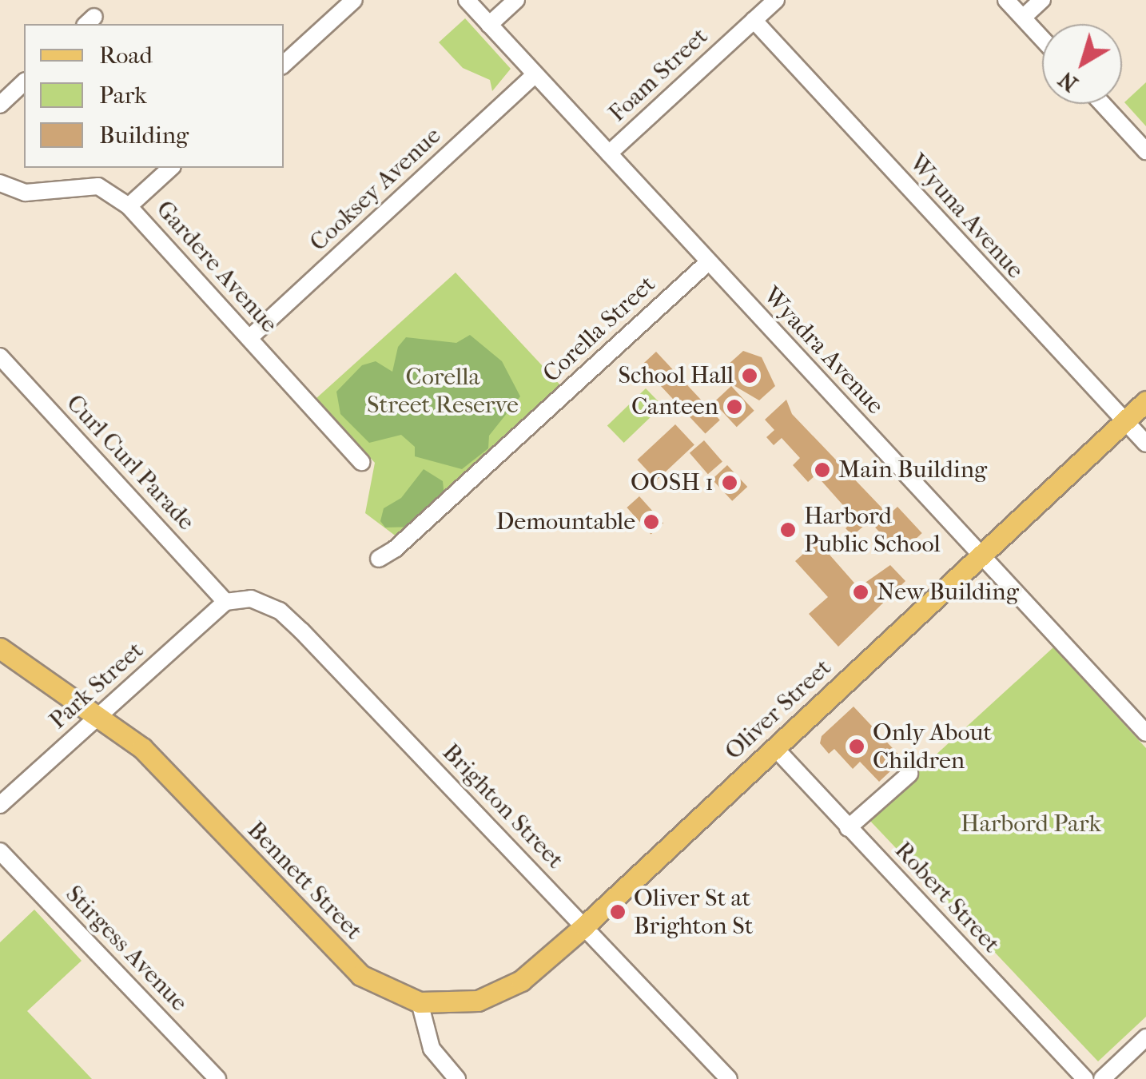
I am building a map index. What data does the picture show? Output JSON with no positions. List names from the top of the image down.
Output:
{
  "streets": {
    "main road": ["Oliver Street", "Bennett Street"],
    "street": [
      "Foam Street",
      "Cooksey Avenue",
      "Wyuna Avenue",
      "Gardere Avenue",
      "Corella Street",
      "Wyadra Avenue",
      "Curl Curl Parade",
      "Park Street",
      "Brighton Street",
      "Robert Street",
      "Stirgess Avenue"
    ]
  },
  "crossings": [
    ["Foam Street", "Wyuna Avenue"],
    ["Foam Street", "Wyadra Avenue"],
    ["Cooksey Avenue", "Gardere Avenue"],
    ["Cooksey Avenue", "Wyadra Avenue"],
    ["Wyuna Avenue", "Oliver Street"],
    ["Corella Street", "Wyadra Avenue"],
    ["Wyadra Avenue", "Oliver Street"],
    ["Curl Curl Parade", "Park Street"],
    ["Curl Curl Parade", "Brighton Street"],
    ["Park Street", "Brighton Street"],
    ["Park Street", "Bennett Street"],
    ["Oliver Street", "Brighton Street"],
    ["Oliver Street", "Bennett Street"],
    ["Oliver Street", "Robert Street"]
  ],
  "parks": ["Corella Street Reserve", "Harbord Park"],
  "places": [
    "School Hall",
    "Canteen",
    "Main Building",
    "OOSH 1",
    "Demountable",
    "Harbord Public School",
    "New Building",
    "Only About Children",
    "Oliver St at Brighton St"
  ],
  "legend": ["Road", "Park", "Building"],
  "north": "bottom left"
}
